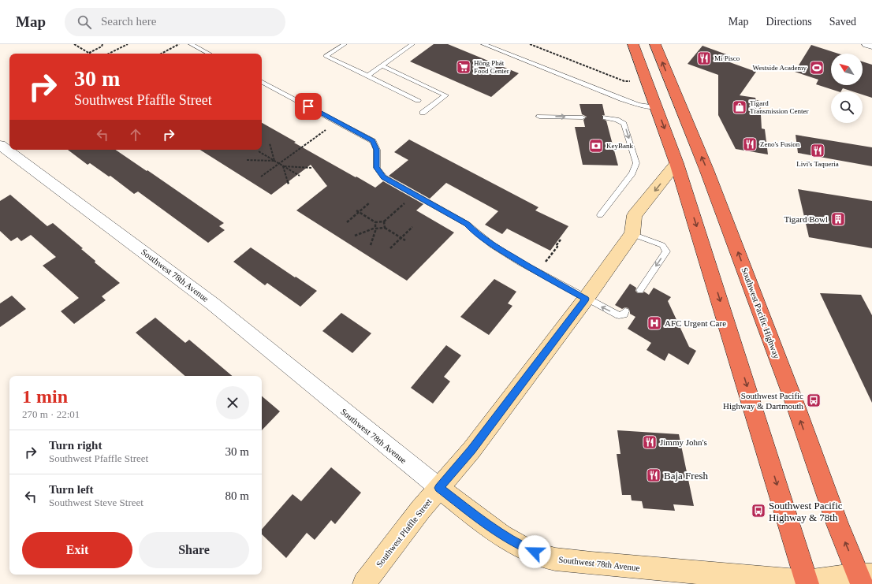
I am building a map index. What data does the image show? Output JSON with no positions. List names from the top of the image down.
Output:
{
  "streets": {
    "highway": ["Southwest Pacific Highway"],
    "street": ["Southwest 78th Avenue", "Southwest Pfaffle Street"]
  },
  "crossings": [
    ["Southwest 78th Avenue", "Southwest Pacific Highway"],
    ["Southwest 78th Avenue", "Southwest Pfaffle Street"]
  ],
  "places": {
    "restaurant": [
      "Mi Pisco",
      "Zeno's Fusion",
      "Livi's Taqueria",
      "Jimmy John's",
      "Baja Fresh"
    ],
    "supermarket": ["Hồng Phát Food Center"],
    "sports": ["Westside Academy"],
    "shop": ["Tigard Transmission Center"],
    "bank": ["KeyBank"],
    "building": ["Tigard Bowl"],
    "hospital": ["AFC Urgent Care"],
    "bus stop": ["Southwest Pacific Highway & Dartmouth", "Southwest Pacific Highway & 78th"]
  },
  "north": "top left",
  "page": {
    "header": "Map",
    "search": "Search here",
    "nav": ["Map", "Directions", "Saved"],
    "turn": ["30 m", "Southwest Pfaffle Street"],
    "heading": ["1 min", "270 m · 22:01"],
    "list": [
      {
        "name": "Turn right",
        "note": "Southwest Pfaffle Street",
        "value": "30 m"
      },
      {
        "name": "Turn left",
        "note": "Southwest Steve Street",
        "value": "80 m"
      }
    ],
    "buttons": ["Exit", "Share"]
  }
}
